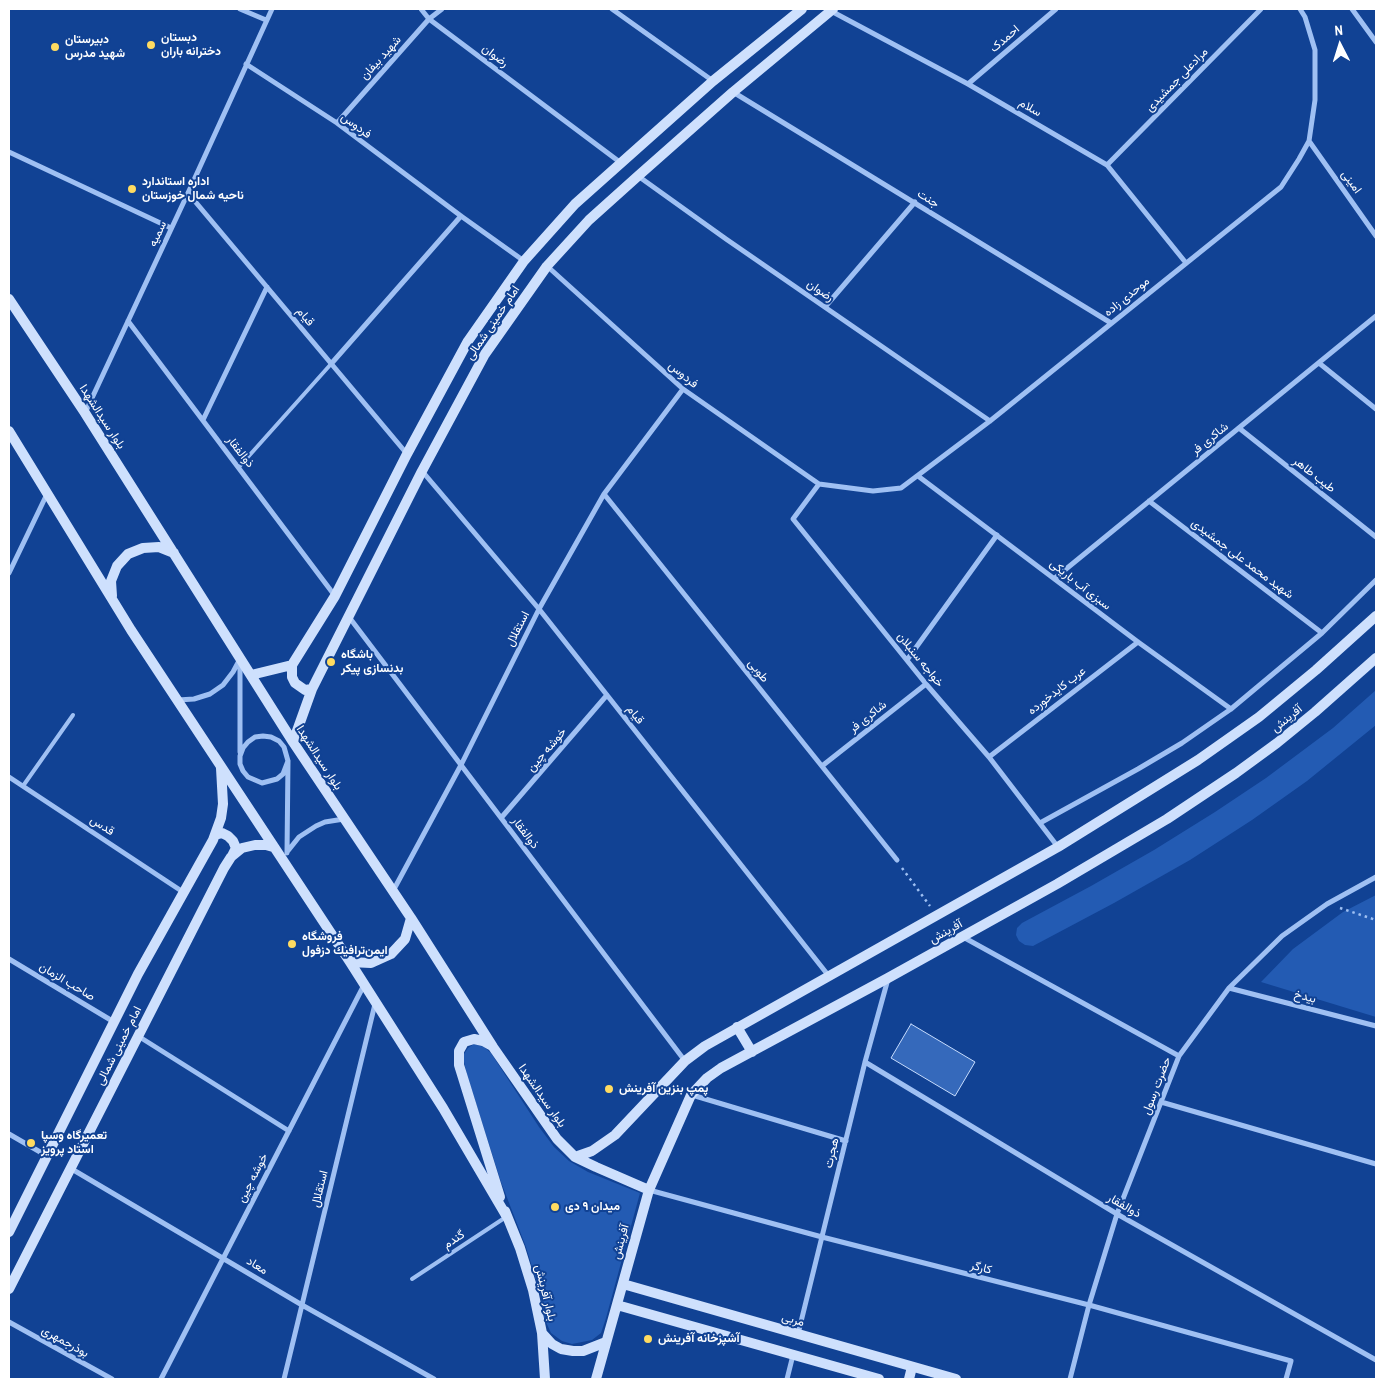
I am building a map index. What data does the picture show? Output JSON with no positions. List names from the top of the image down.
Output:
{
  "streets": {
    "main road": [
      "امام خمینی شمالی",
      "بلوار سیدالشهدا",
      "آفرینش",
      "بلوار آفرینش",
      "مربی"
    ],
    "street": [
      "احمدک",
      "رضوان",
      "شهید بیفان",
      "مرادعلی جمشیدی",
      "سلام",
      "فردوس",
      "امینی",
      "جنت",
      "سمیه",
      "موحدی زاده",
      "قیام",
      "شاکری فر",
      "ذوالفقار",
      "طیب طاهر",
      "شهید محمد علی جمشیدی",
      "سبزی آب باریکی",
      "استقلال",
      "خواجه سنبلان",
      "طوبی",
      "عرب کایدخورده",
      "خوشه چین",
      "قدس",
      "صاحب الزمان",
      "بیدخ",
      "حضرت رسول",
      "هجرت",
      "معاد",
      "کارگر",
      "بوذرجمهری"
    ],
    "lane": ["گندم"]
  },
  "crossings": [
    ["احمدک", "سلام"],
    ["رضوان", "شهید بیفان"],
    ["رضوان", "موحدی زاده"],
    ["رضوان", "امام خمینی شمالی"],
    ["شهید بیفان", "فردوس"],
    ["مرادعلی جمشیدی", "سلام"],
    ["سلام", "موحدی زاده"],
    ["سلام", "امام خمینی شمالی"],
    ["فردوس", "سمیه"],
    ["فردوس", "موحدی زاده"],
    ["فردوس", "امام خمینی شمالی"],
    ["فردوس", "استقلال"],
    ["فردوس", "خواجه سنبلان"],
    ["امینی", "موحدی زاده"],
    ["جنت", "موحدی زاده"],
    ["جنت", "امام خمینی شمالی"],
    ["سمیه", "قیام"],
    ["سمیه", "بلوار سیدالشهدا"],
    ["سمیه", "ذوالفقار"],
    ["موحدی زاده", "سبزی آب باریکی"],
    ["موحدی زاده", "خواجه سنبلان"],
    ["قیام", "امام خمینی شمالی"],
    ["قیام", "استقلال"],
    ["قیام", "آفرینش"],
    ["قیام", "خوشه چین"],
    ["امام خمینی شمالی", "بلوار سیدالشهدا"],
    ["امام خمینی شمالی", "ذوالفقار"],
    ["امام خمینی شمالی", "قدس"],
    ["امام خمینی شمالی", "صاحب الزمان"],
    ["امام خمینی شمالی", "معاد"],
    ["بلوار سیدالشهدا", "استقلال"],
    ["بلوار سیدالشهدا", "آفرینش"],
    ["بلوار سیدالشهدا", "کارگر"],
    ["شاکری فر", "طیب طاهر"],
    ["شاکری فر", "شهید محمد علی جمشیدی"],
    ["شاکری فر", "سبزی آب باریکی"],
    ["شاکری فر", "خواجه سنبلان"],
    ["شاکری فر", "طوبی"],
    ["ذوالفقار", "استقلال"],
    ["ذوالفقار", "آفرینش"],
    ["ذوالفقار", "خوشه چین"],
    ["ذوالفقار", "حضرت رسول"],
    ["ذوالفقار", "هجرت"],
    ["سبزی آب باریکی", "عرب کایدخورده"],
    ["استقلال", "طوبی"],
    ["استقلال", "معاد"],
    ["خواجه سنبلان", "عرب کایدخورده"],
    ["خواجه سنبلان", "آفرینش"],
    ["آفرینش", "هجرت"],
    ["آفرینش", "کارگر"],
    ["آفرینش", "مربی"],
    ["خوشه چین", "معاد"],
    ["بیدخ", "حضرت رسول"],
    ["حضرت رسول", "کارگر"],
    ["هجرت", "کارگر"],
    ["هجرت", "مربی"],
    ["گندم", "بلوار آفرینش"]
  ],
  "places": [
    "دبستان دخترانه باران",
    "دبیرستان شهید مدرس",
    "اداره استاندارد ناحیه شمال خوزستان",
    "باشگاه بدنسازی پیکر",
    "فروشگاه ايمن‌ترافيك دزفول",
    "پمپ بنزین آفرینش",
    "تعمیرگاه وسپا استاد پرویز",
    "میدان ۹ دی",
    "آشپزخانه آفرینش"
  ],
  "north": "top"
}
